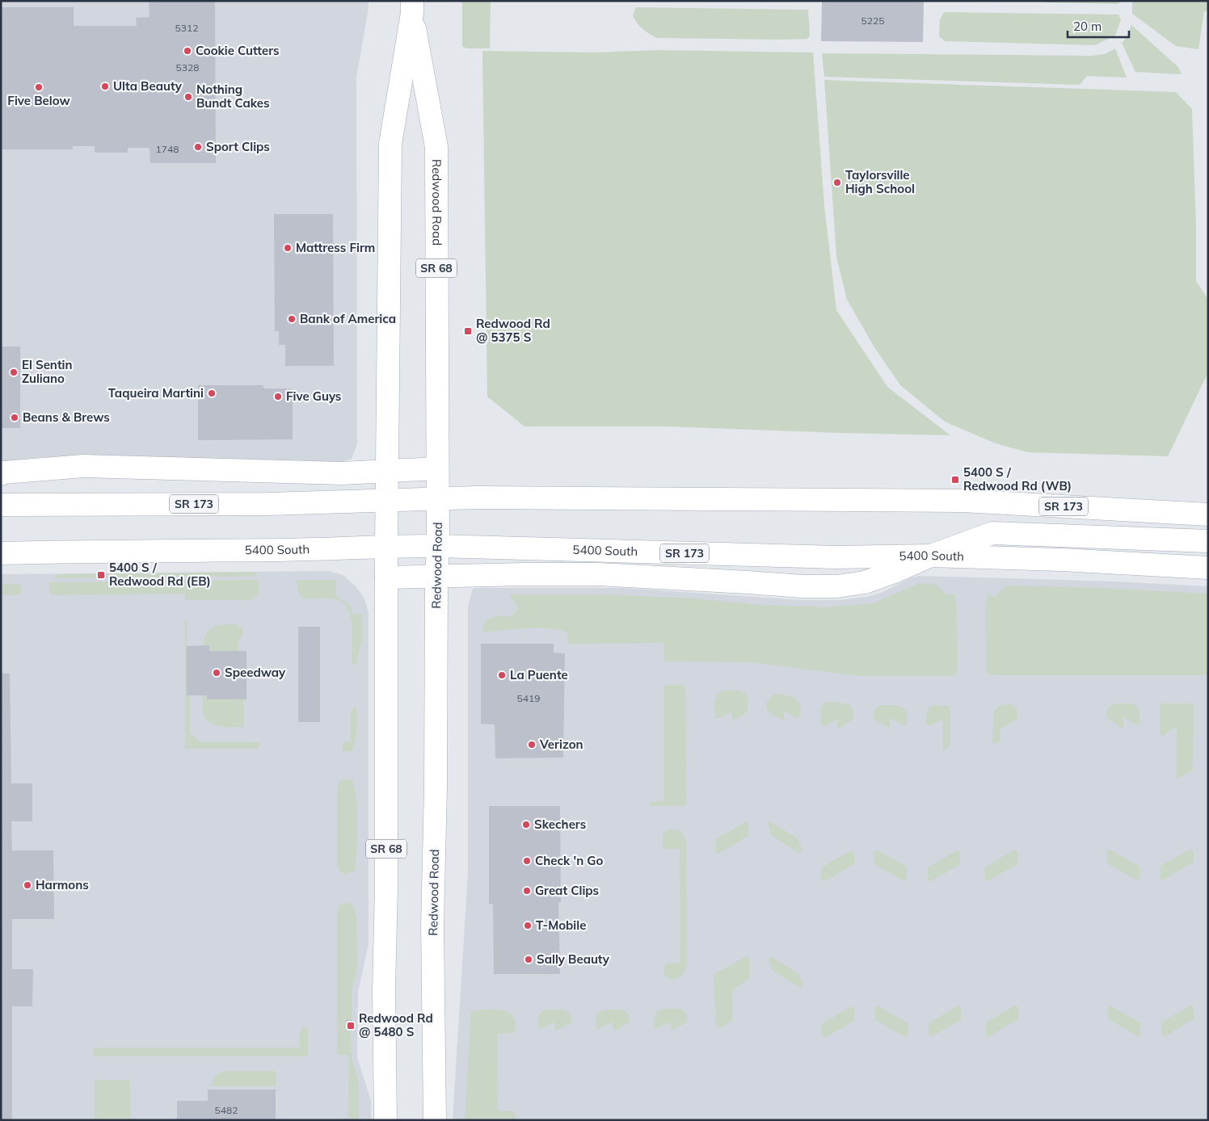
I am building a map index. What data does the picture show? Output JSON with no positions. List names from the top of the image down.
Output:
{
  "streets": {
    "main road": [
      "Redwood Road",
      "SR 68",
      "SR 173",
      "5400 South"
    ]
  },
  "crossings": [
    ["Redwood Road", "SR 173"],
    ["Redwood Road", "5400 South"]
  ],
  "places": {
    "other": [
      "Cookie Cutters",
      "Ulta Beauty",
      "Five Below",
      "Nothing Bundt Cakes",
      "Sport Clips",
      "Taylorsville High School",
      "Mattress Firm",
      "Bank of America",
      "El Sentin Zuliano",
      "Taqueira Martini",
      "Five Guys",
      "Beans & Brews",
      "Speedway",
      "La Puente",
      "Verizon",
      "Skechers",
      "Check 'n Go",
      "Harmons",
      "Great Clips",
      "T-Mobile",
      "Sally Beauty"
    ],
    "transit": [
      "Redwood Rd @ 5375 S",
      "5400 S / Redwood Rd (WB)",
      "5400 S / Redwood Rd (EB)",
      "Redwood Rd @ 5480 S"
    ]
  },
  "house_numbers": [
    "5225",
    "5312",
    "5328",
    "1748",
    "5419",
    "5482"
  ],
  "scale_bar": "20 m"
}
